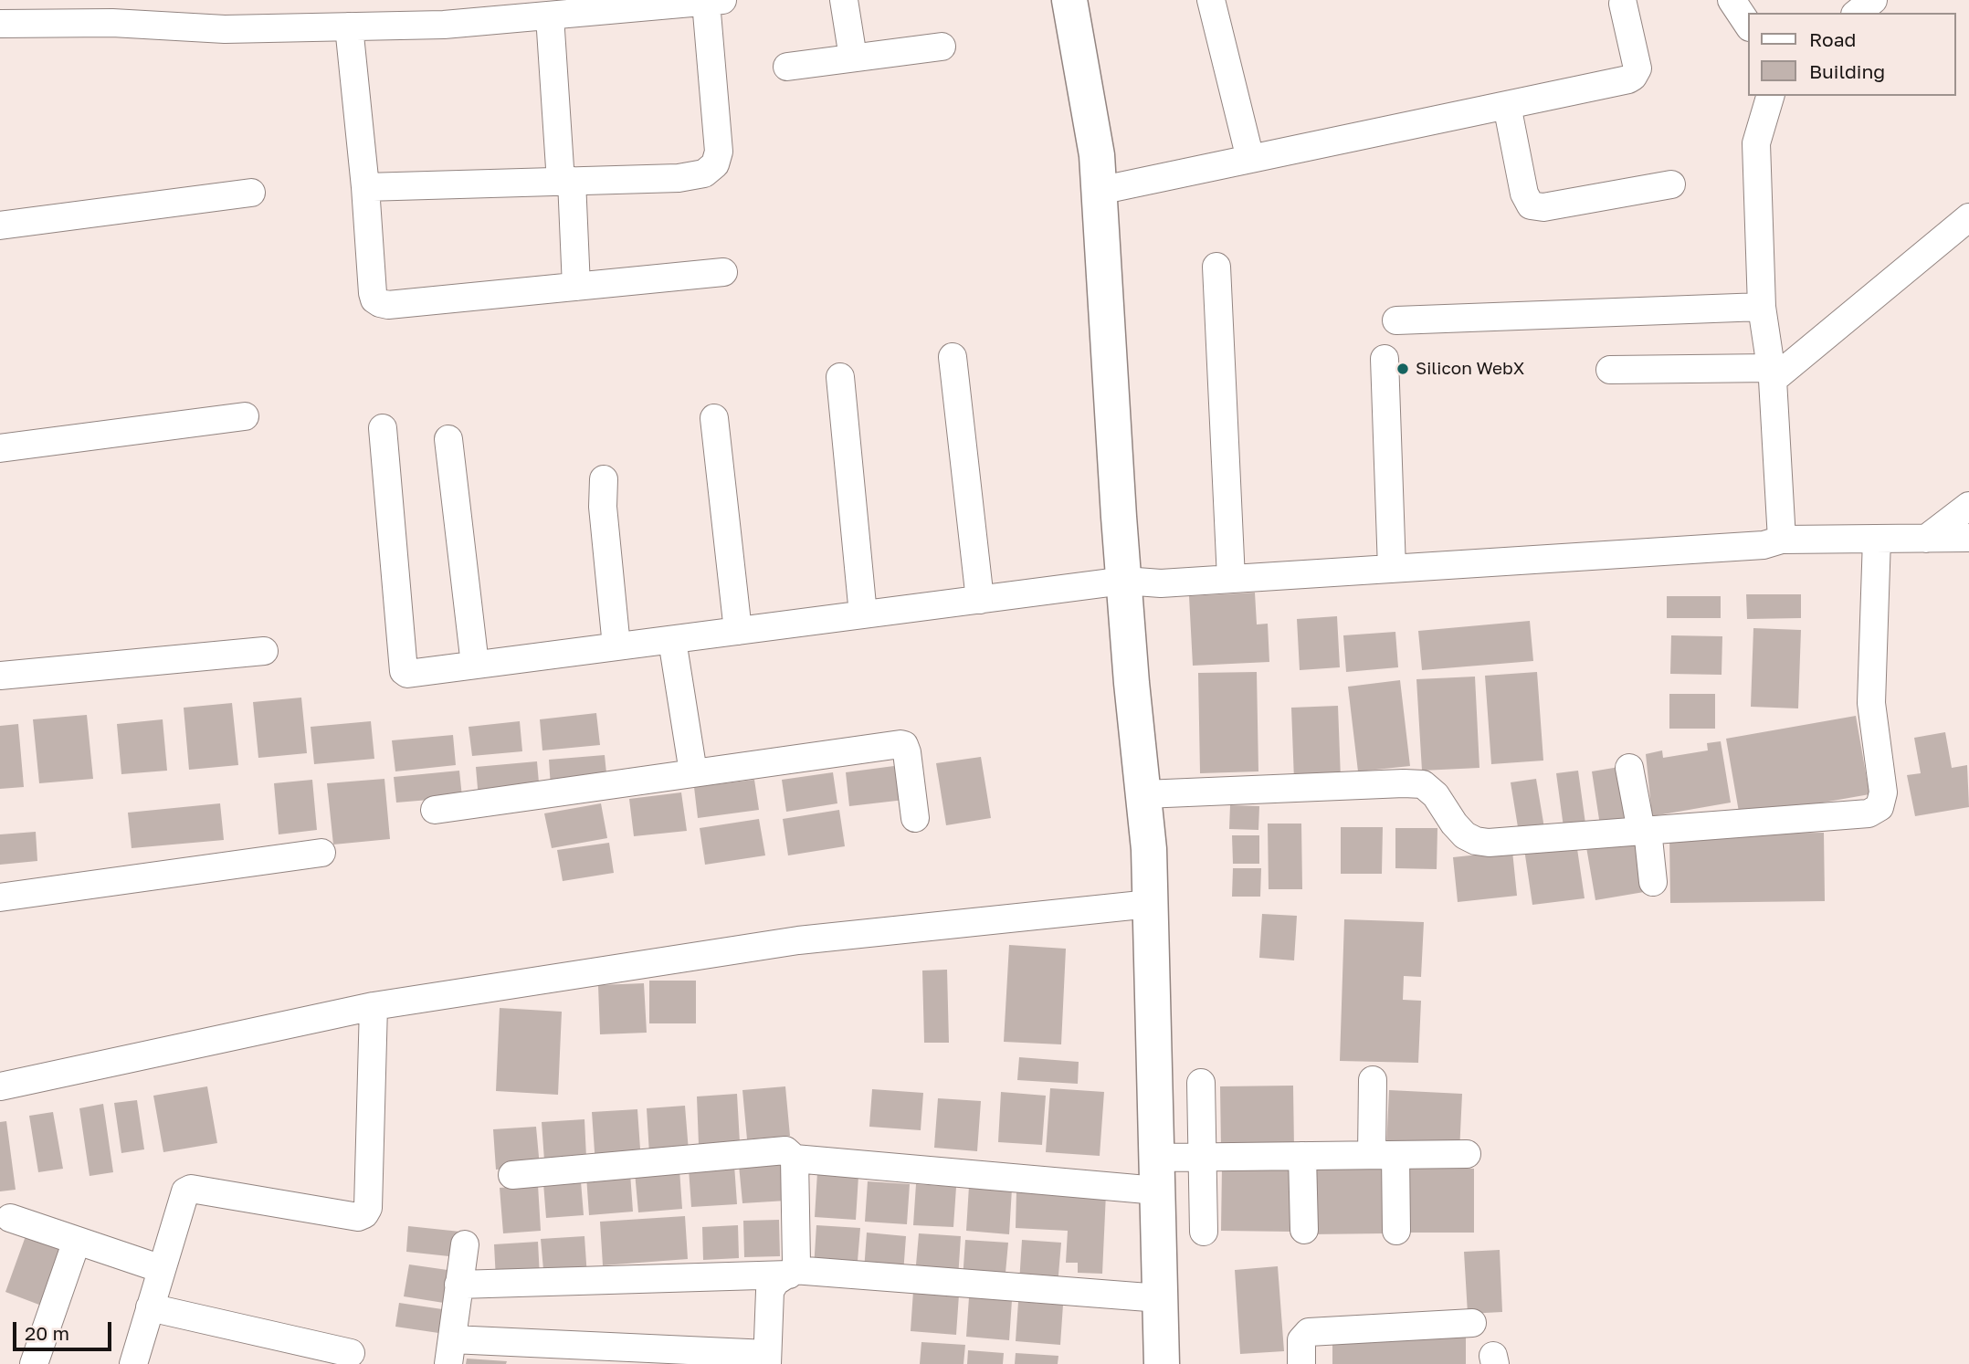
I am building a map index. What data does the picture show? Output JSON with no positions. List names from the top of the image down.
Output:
{
  "places": ["Silicon WebX"],
  "legend": ["Road", "Building"],
  "scale_bar": "20 m"
}
